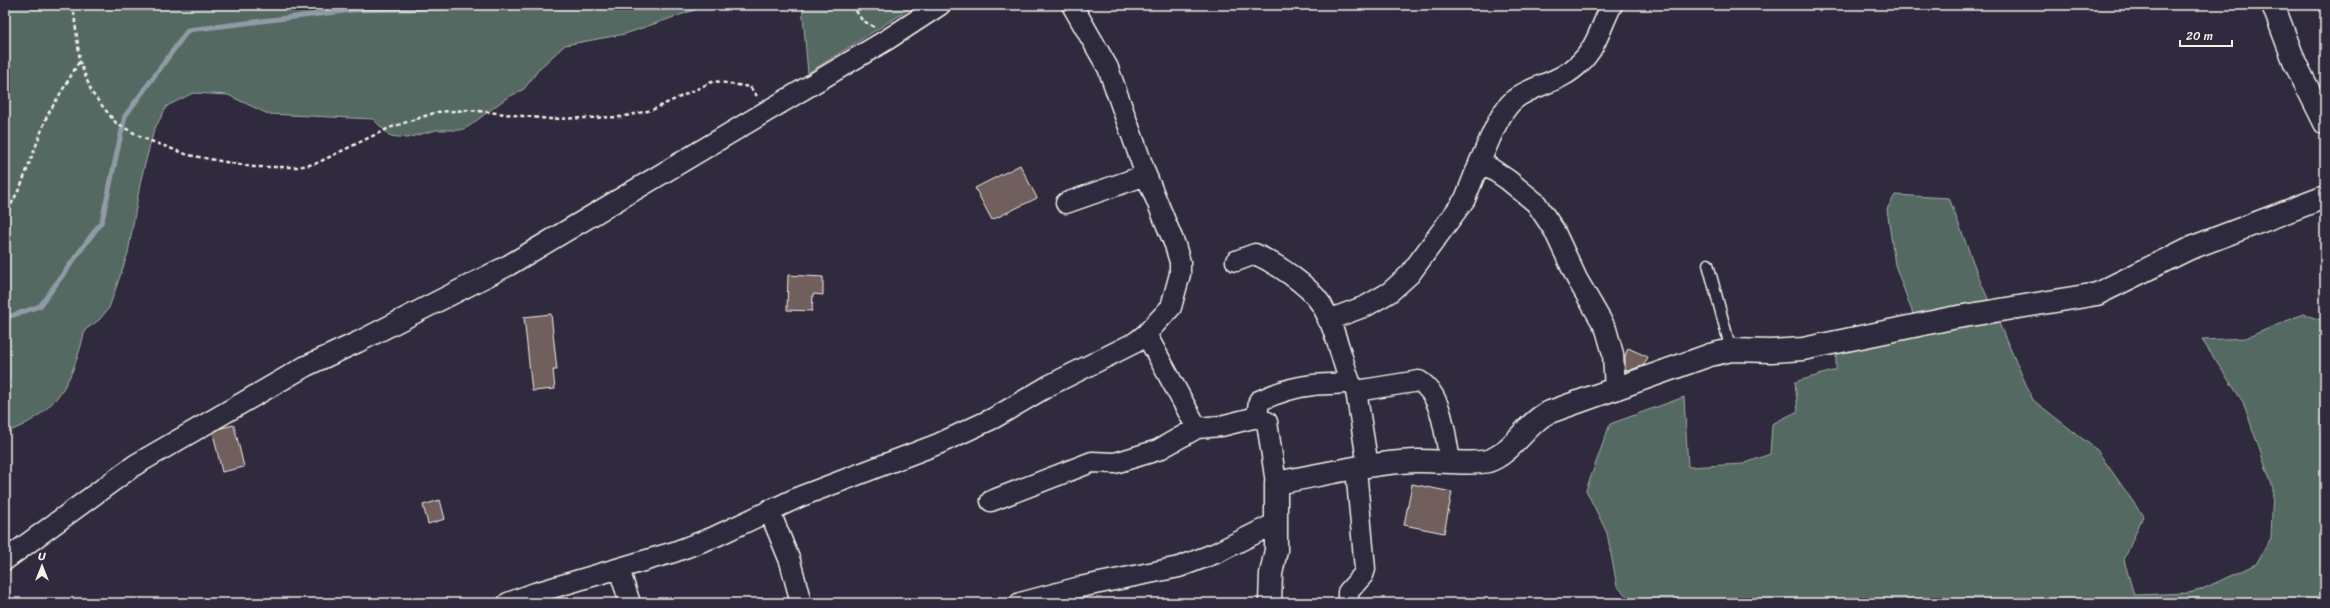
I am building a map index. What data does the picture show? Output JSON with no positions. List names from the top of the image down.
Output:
{
  "scale_bar": "20 m",
  "north": "top"
}
